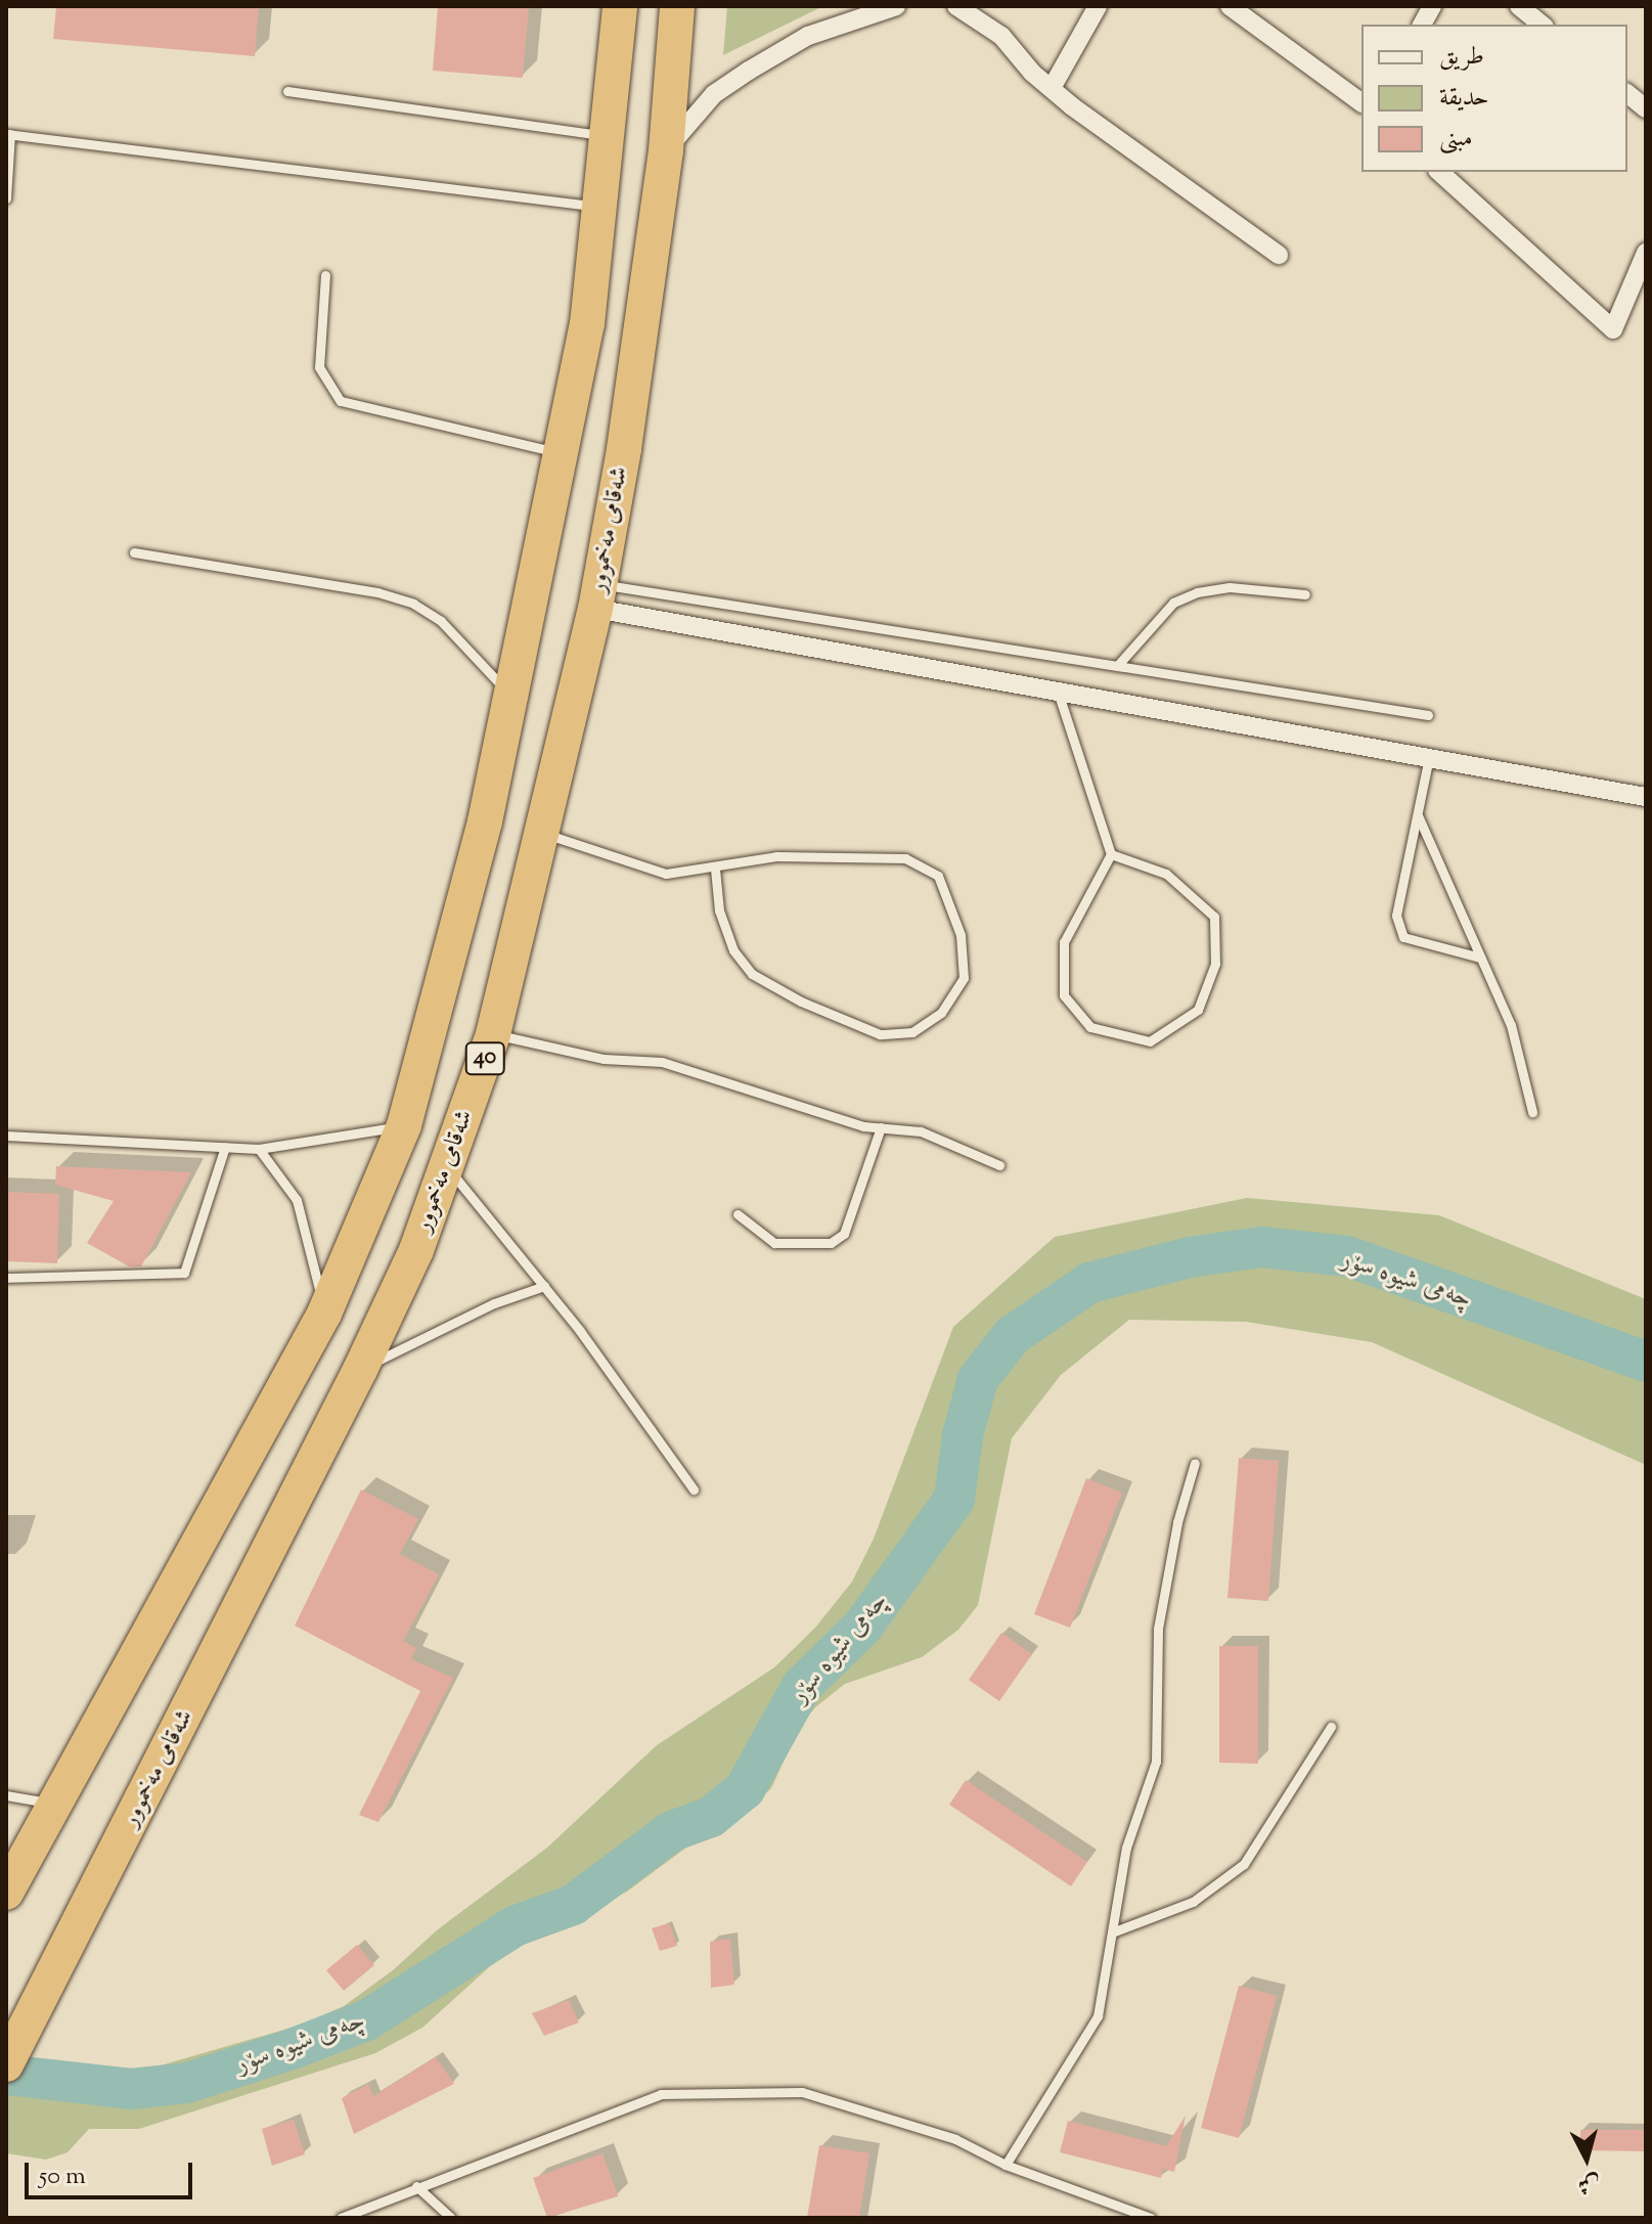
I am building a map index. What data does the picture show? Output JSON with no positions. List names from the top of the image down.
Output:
{
  "streets": {
    "highway": ["شەقامی مەخموور", "40"]
  },
  "water": ["چەمی شیوە سۆر"],
  "legend": ["طريق", "حديقة", "مبنى"],
  "scale_bar": "50 m",
  "north": "bottom"
}
